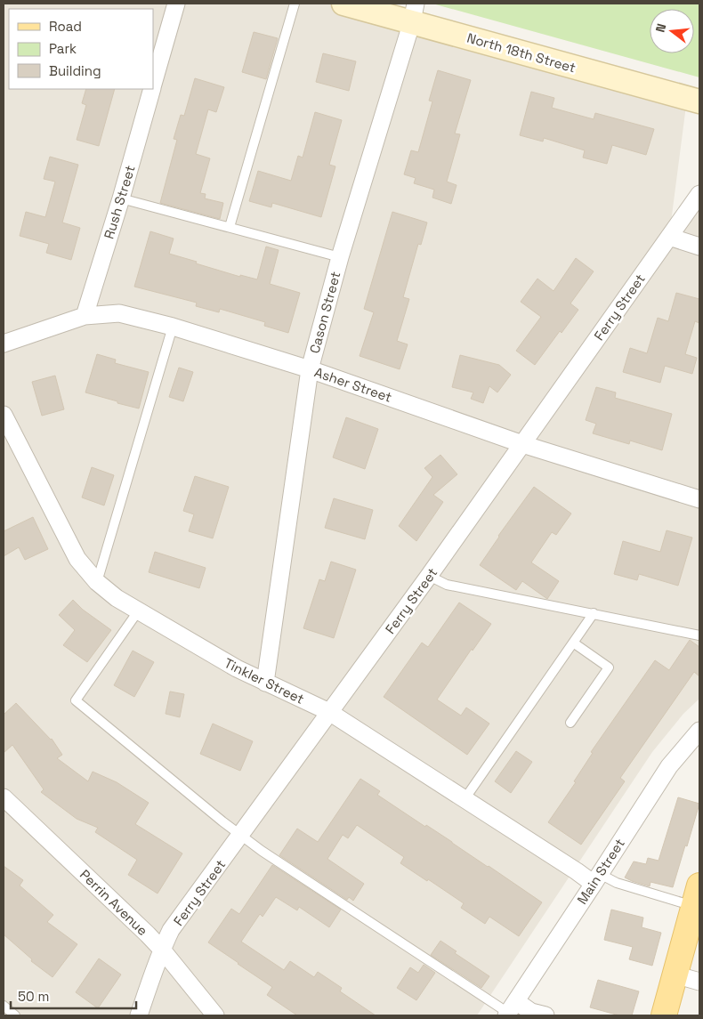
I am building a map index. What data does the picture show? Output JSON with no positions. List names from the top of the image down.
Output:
{
  "streets": {
    "main road": ["North 18th Street"],
    "street": [
      "Rush Street",
      "Ferry Street",
      "Cason Street",
      "Asher Street",
      "Tinkler Street",
      "Main Street",
      "Perrin Avenue"
    ]
  },
  "crossings": [
    ["North 18th Street", "Cason Street"],
    ["Rush Street", "Asher Street"],
    ["Ferry Street", "Asher Street"],
    ["Ferry Street", "Tinkler Street"],
    ["Ferry Street", "Perrin Avenue"],
    ["Cason Street", "Asher Street"],
    ["Cason Street", "Tinkler Street"],
    ["Tinkler Street", "Main Street"]
  ],
  "legend": ["Road", "Park", "Building"],
  "scale_bar": "50 m",
  "north": "left"
}
